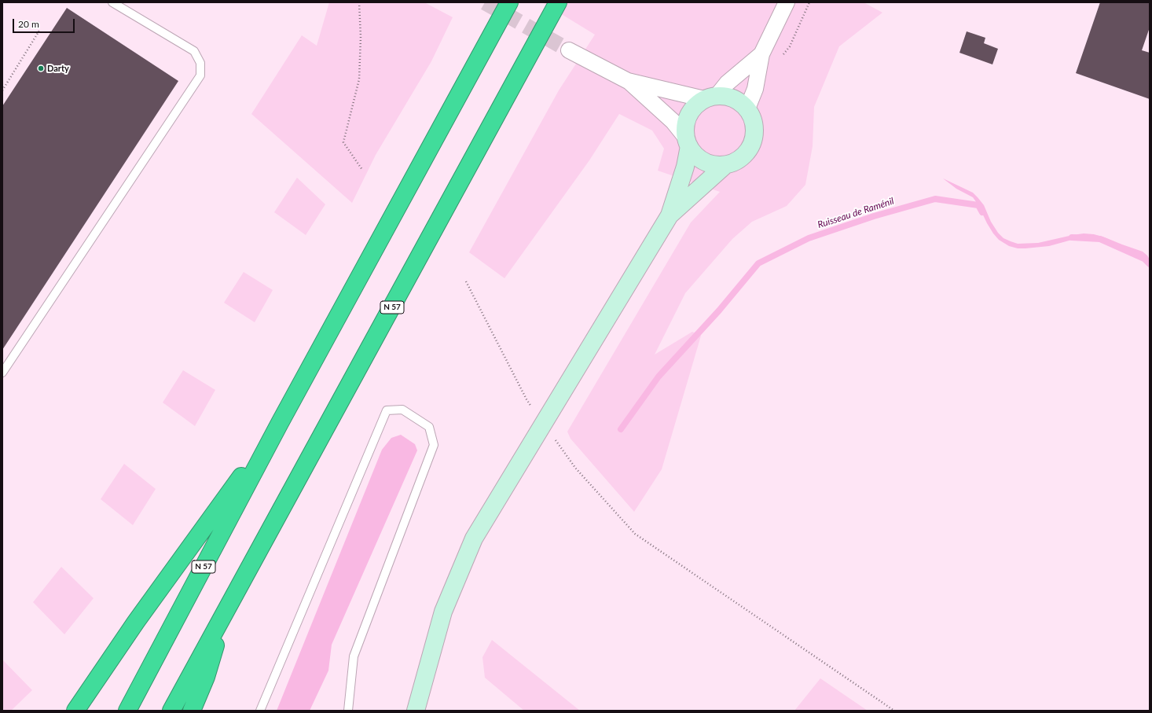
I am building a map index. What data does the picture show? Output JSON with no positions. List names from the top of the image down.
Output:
{
  "streets": {
    "highway": ["N 57"]
  },
  "water": ["Ruisseau de Raménil"],
  "places": ["Darty"],
  "scale_bar": "20 m"
}
